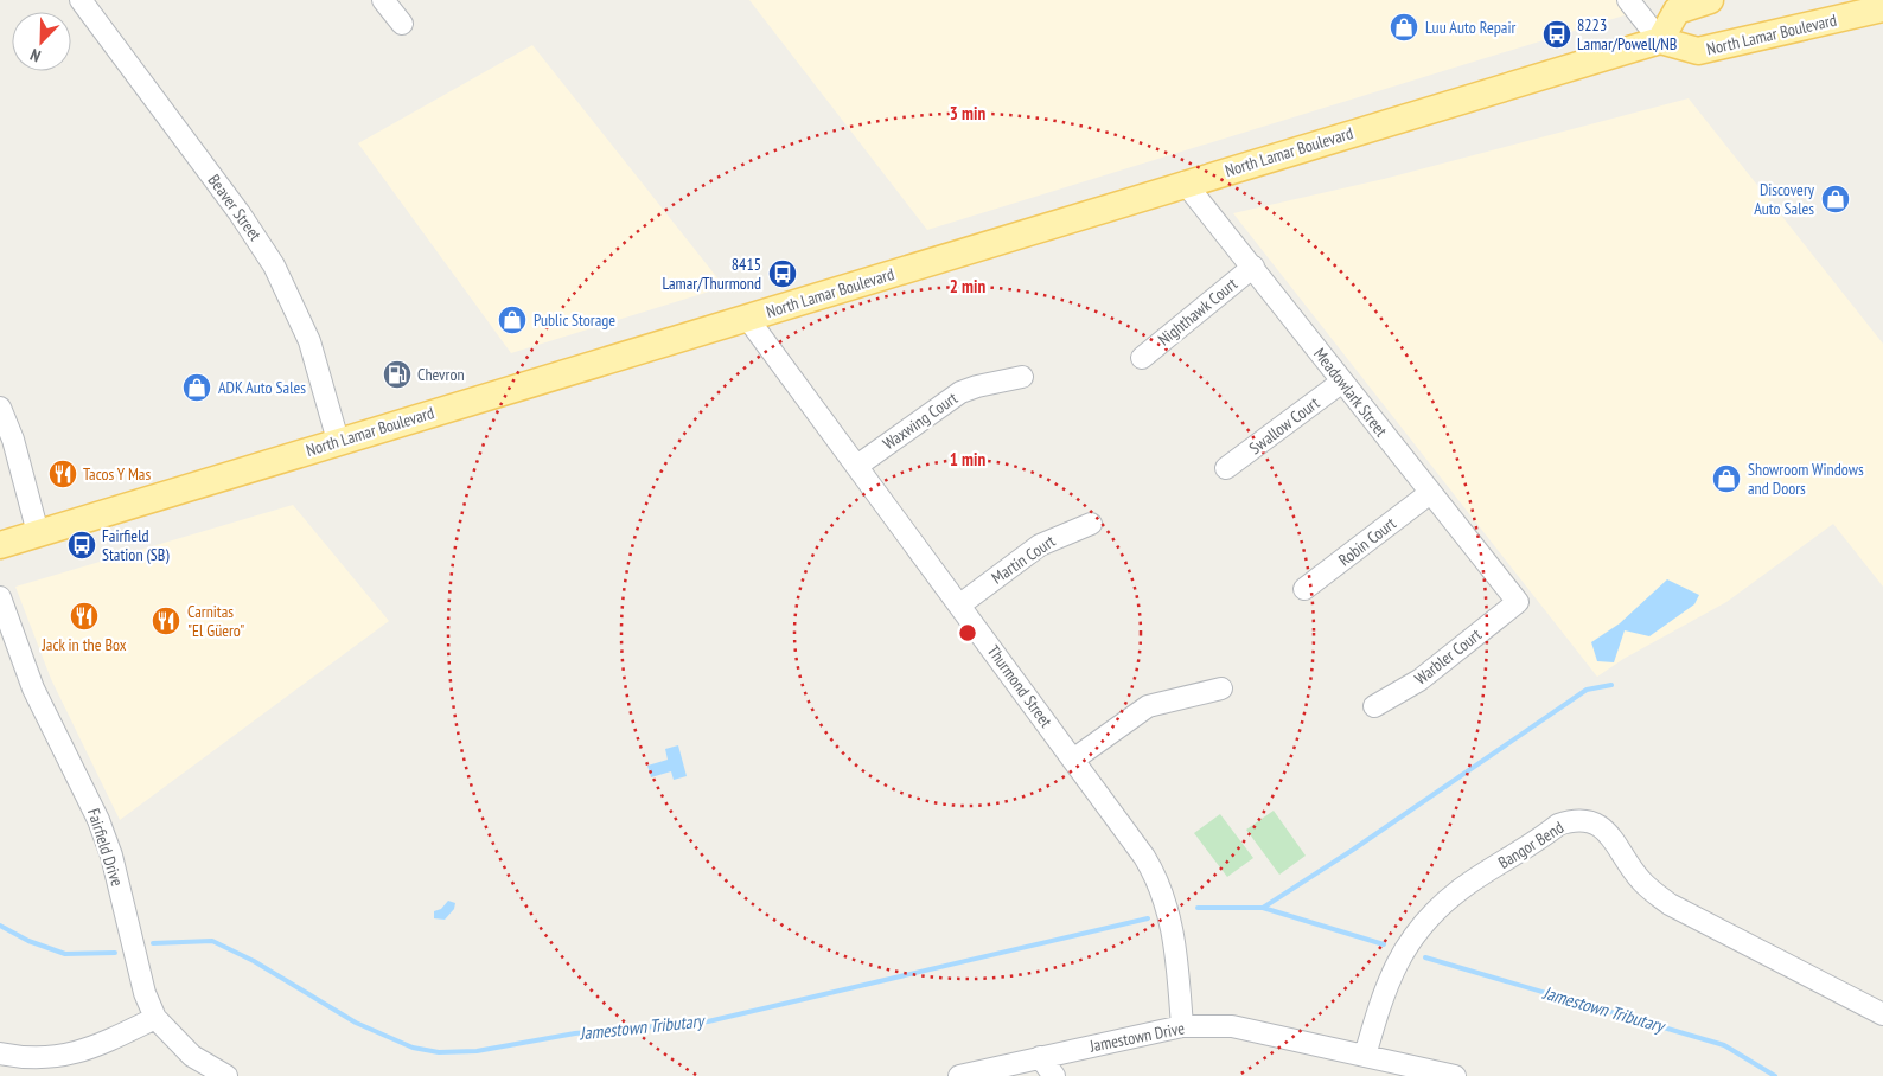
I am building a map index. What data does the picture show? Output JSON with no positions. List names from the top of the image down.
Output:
{
  "streets": {
    "main road": ["North Lamar Boulevard"],
    "street": [
      "Beaver Street",
      "Nighthawk Court",
      "Meadowlark Street",
      "Waxwing Court",
      "Swallow Court",
      "Robin Court",
      "Martin Court",
      "Warbler Court",
      "Thurmond Street",
      "Bangor Bend",
      "Fairfield Drive",
      "Jamestown Drive"
    ]
  },
  "crossings": [
    ["North Lamar Boulevard", "Beaver Street"],
    ["North Lamar Boulevard", "Meadowlark Street"],
    ["North Lamar Boulevard", "Thurmond Street"],
    ["Nighthawk Court", "Meadowlark Street"],
    ["Meadowlark Street", "Swallow Court"],
    ["Meadowlark Street", "Robin Court"],
    ["Meadowlark Street", "Warbler Court"],
    ["Waxwing Court", "Thurmond Street"],
    ["Martin Court", "Thurmond Street"],
    ["Thurmond Street", "Jamestown Drive"],
    ["Bangor Bend", "Jamestown Drive"]
  ],
  "water": ["Jamestown Tributary"],
  "places": {
    "shop": [
      "Luu Auto Repair",
      "Discovery Auto Sales",
      "Public Storage",
      "ADK Auto Sales",
      "Showroom Windows and Doors"
    ],
    "bus stop": ["8223 Lamar/Powell/NB", "8415 Lamar/Thurmond", "Fairfield Station (SB)"],
    "fuel station": ["Chevron"],
    "restaurant": ["Tacos Y Mas", "Jack in the Box", "Carnitas \"El Güero\""]
  },
  "north": "bottom left",
  "rings": ["3 min", "2 min", "1 min"]
}
